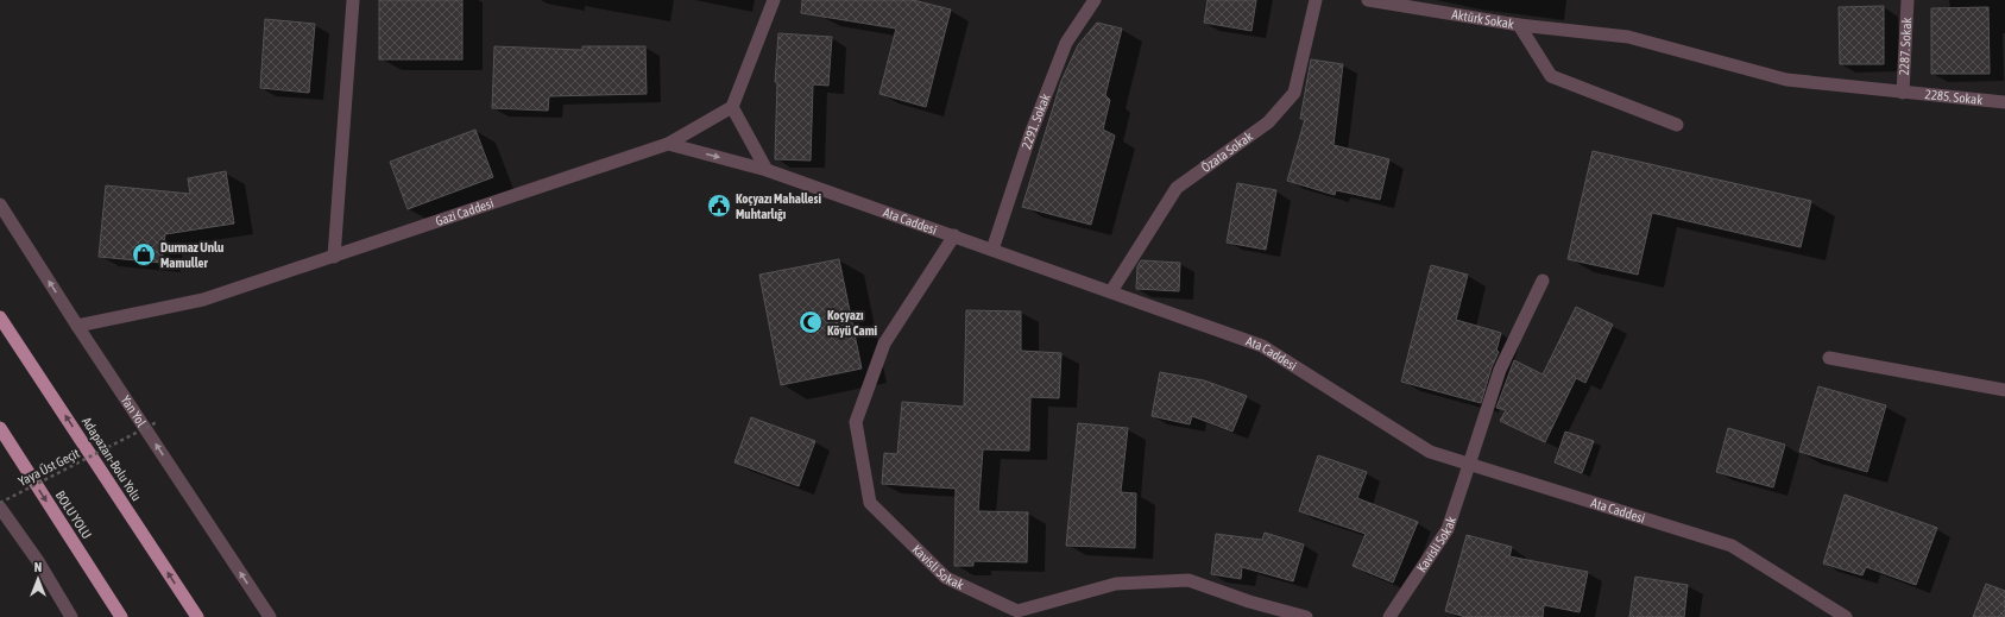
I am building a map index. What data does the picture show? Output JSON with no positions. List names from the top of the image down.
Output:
{
  "streets": {
    "highway": ["Adapazarı-Bolu Yolu", "BOLU YOLU"],
    "street": [
      "Aktürk Sokak",
      "2287. Sokak",
      "2285. Sokak",
      "2291. Sokak",
      "Özata Sokak",
      "Gazi Caddesi",
      "Ata Caddesi",
      "Yan Yol",
      "Kavisli Sokak"
    ],
    "path": ["Yaya Üst Geçit"]
  },
  "crossings": [
    ["Aktürk Sokak", "2285. Sokak"],
    ["2287. Sokak", "2285. Sokak"],
    ["2291. Sokak", "Ata Caddesi"],
    ["Özata Sokak", "Ata Caddesi"],
    ["Gazi Caddesi", "Ata Caddesi"],
    ["Gazi Caddesi", "Yan Yol"],
    ["Ata Caddesi", "Kavisli Sokak"]
  ],
  "one_way": ["Yan Yol", "Adapazarı-Bolu Yolu", "BOLU YOLU"],
  "places": {
    "public building": ["Koçyazı Mahallesi Muhtarlığı"],
    "shop": ["Durmaz Unlu Mamuller"],
    "mosque": ["Koçyazı Köyü Cami"]
  },
  "north": "top"
}
